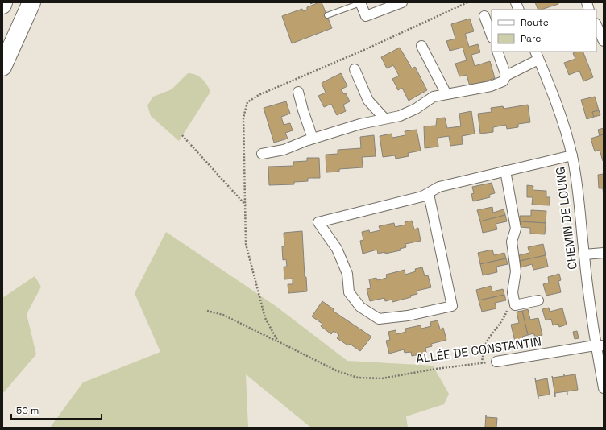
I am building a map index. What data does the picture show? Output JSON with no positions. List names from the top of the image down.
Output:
{
  "streets": {
    "street": ["CHEMIN DE LOUNG", "ALLÉE DE CONSTANTIN"]
  },
  "crossings": [
    ["CHEMIN DE LOUNG", "ALLÉE DE CONSTANTIN"]
  ],
  "legend": ["Route", "Parc"],
  "scale_bar": "50 m"
}
